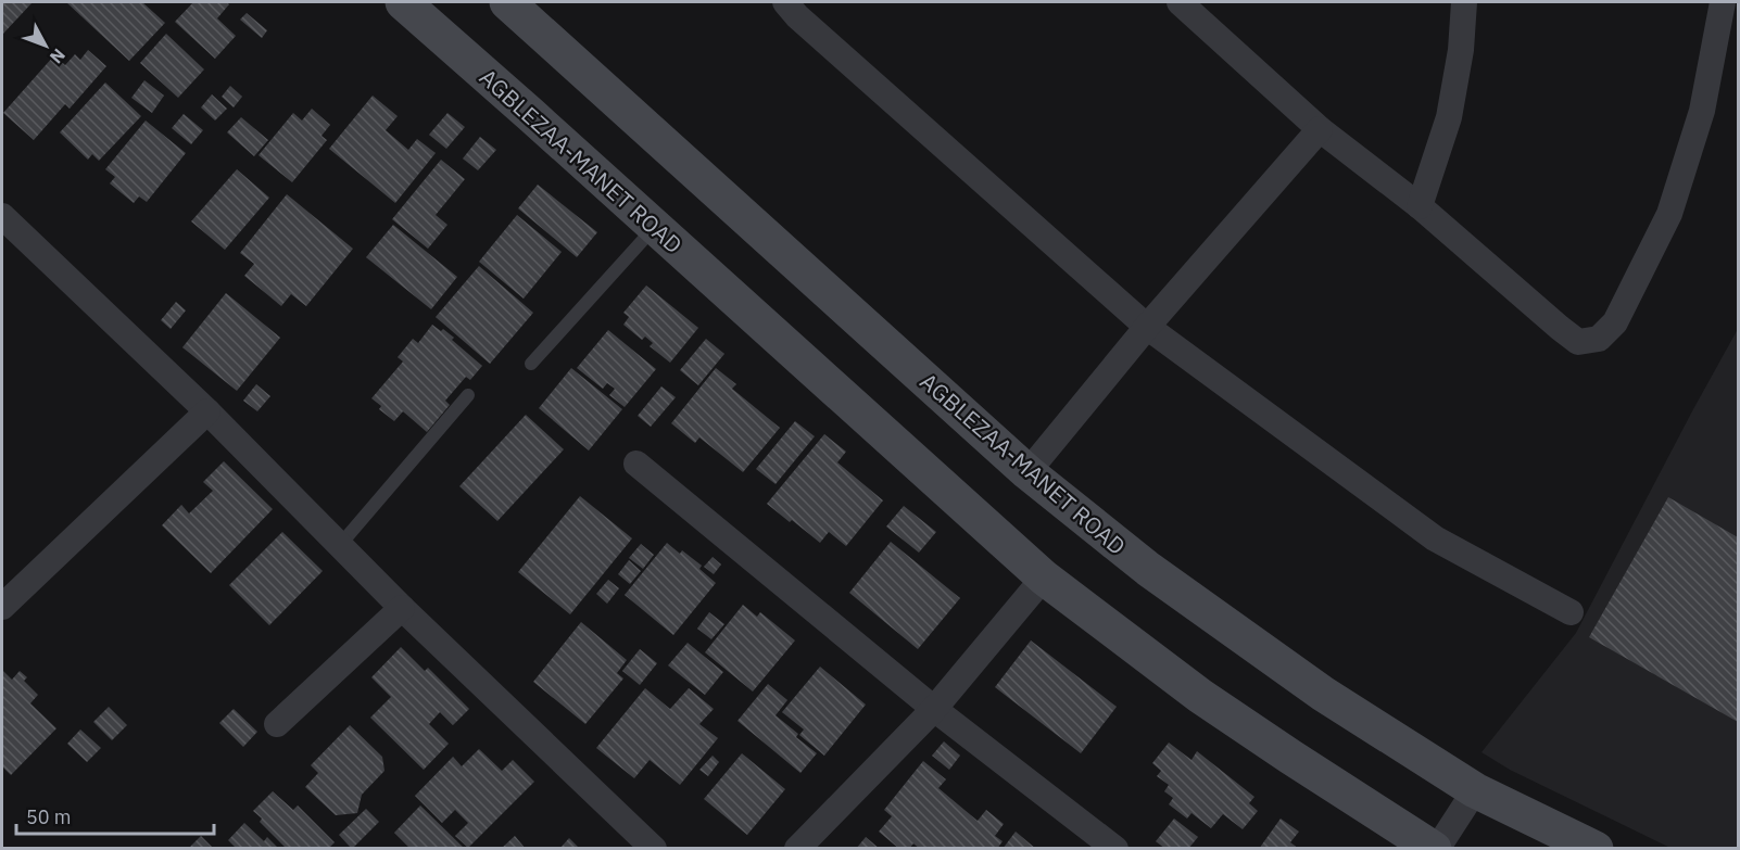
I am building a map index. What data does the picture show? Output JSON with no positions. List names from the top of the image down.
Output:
{
  "streets": {
    "main road": ["AGBLEZAA-MANET ROAD"]
  },
  "scale_bar": "50 m",
  "north": "bottom right"
}
